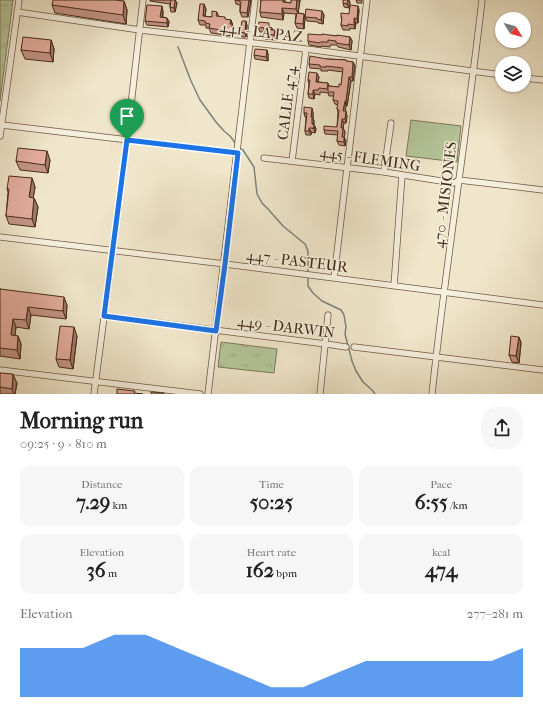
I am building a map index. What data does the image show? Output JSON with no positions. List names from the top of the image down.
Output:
{
  "streets": {
    "street": [
      "441 - LA PAZ",
      "CALLE 474",
      "445 - FLEMING",
      "470 - MISIONES",
      "447 - PASTEUR",
      "449 - DARWIN"
    ]
  },
  "crossings": [
    ["441 - LA PAZ", "CALLE 474"],
    ["441 - LA PAZ", "470 - MISIONES"],
    ["CALLE 474", "445 - FLEMING"],
    ["445 - FLEMING", "470 - MISIONES"],
    ["470 - MISIONES", "447 - PASTEUR"],
    ["470 - MISIONES", "449 - DARWIN"]
  ],
  "north": "bottom right",
  "page": {
    "heading": ["Morning run", "09:25 · 9 × 810 m"],
    "stats": [
      ["Distance", "7.29 km"],
      ["Time", "50:25"],
      ["Pace", "6:55 /km"],
      ["Elevation", "36 m"],
      ["Heart rate", "162 bpm"],
      ["kcal", "474"]
    ],
    "chart": ["Elevation", "277–281 m"]
  }
}
